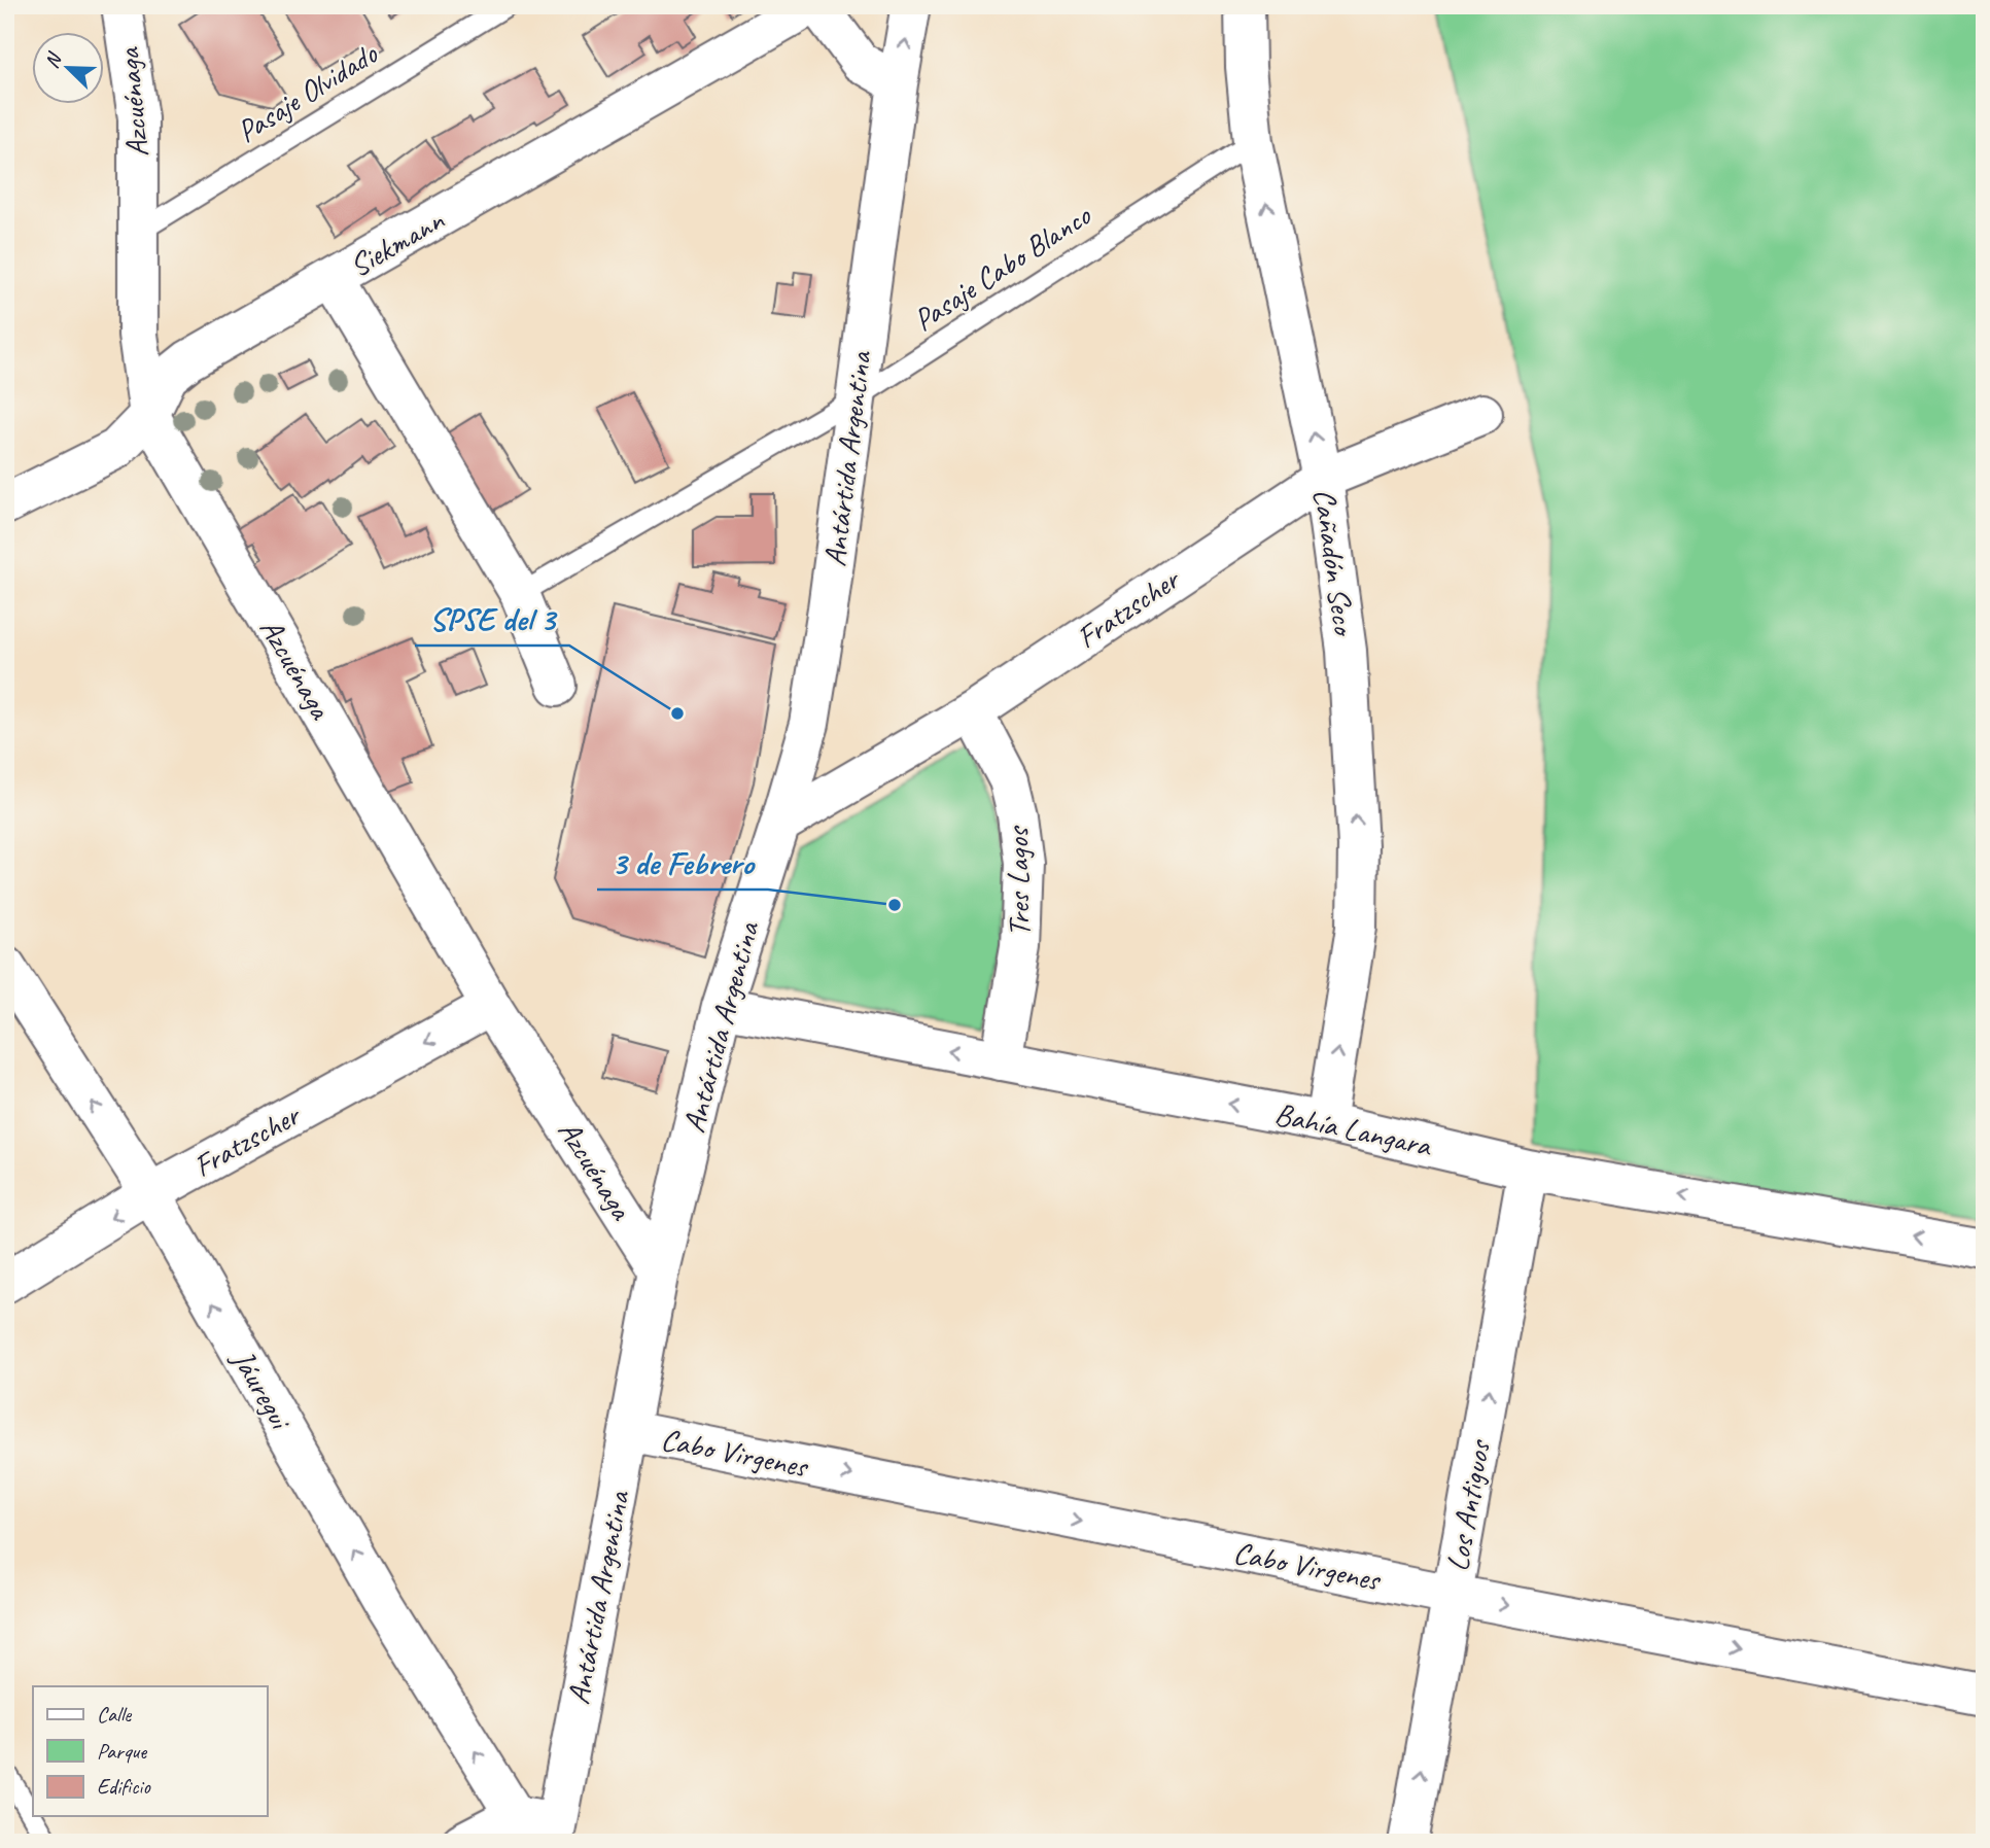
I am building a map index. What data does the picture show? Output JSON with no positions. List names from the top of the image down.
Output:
{
  "streets": {
    "street": [
      "Azcuénaga",
      "Siekmann",
      "Antártida Argentina",
      "Cañadón Seco",
      "Fratzscher",
      "Tres Lagos",
      "Bahía Langara",
      "Jáuregui",
      "Cabo Virgenes",
      "Los Antiguos"
    ],
    "lane": ["Pasaje Olvidado", "Pasaje Cabo Blanco"]
  },
  "crossings": [
    ["Pasaje Olvidado", "Azcuénaga"],
    ["Azcuénaga", "Siekmann"],
    ["Azcuénaga", "Antártida Argentina"],
    ["Azcuénaga", "Fratzscher"],
    ["Pasaje Cabo Blanco", "Antártida Argentina"],
    ["Pasaje Cabo Blanco", "Cañadón Seco"],
    ["Antártida Argentina", "Fratzscher"],
    ["Antártida Argentina", "Bahía Langara"],
    ["Antártida Argentina", "Cabo Virgenes"],
    ["Cañadón Seco", "Fratzscher"],
    ["Cañadón Seco", "Bahía Langara"],
    ["Fratzscher", "Tres Lagos"],
    ["Fratzscher", "Jáuregui"],
    ["Tres Lagos", "Bahía Langara"],
    ["Bahía Langara", "Los Antiguos"],
    ["Cabo Virgenes", "Los Antiguos"]
  ],
  "one_way": [
    "Cañadón Seco",
    "Fratzscher",
    "Bahía Langara",
    "Jáuregui",
    "Cabo Virgenes",
    "Los Antiguos"
  ],
  "places": ["SPSE del 3", "3 de Febrero"],
  "legend": ["Calle", "Parque", "Edificio"],
  "north": "top left"
}
